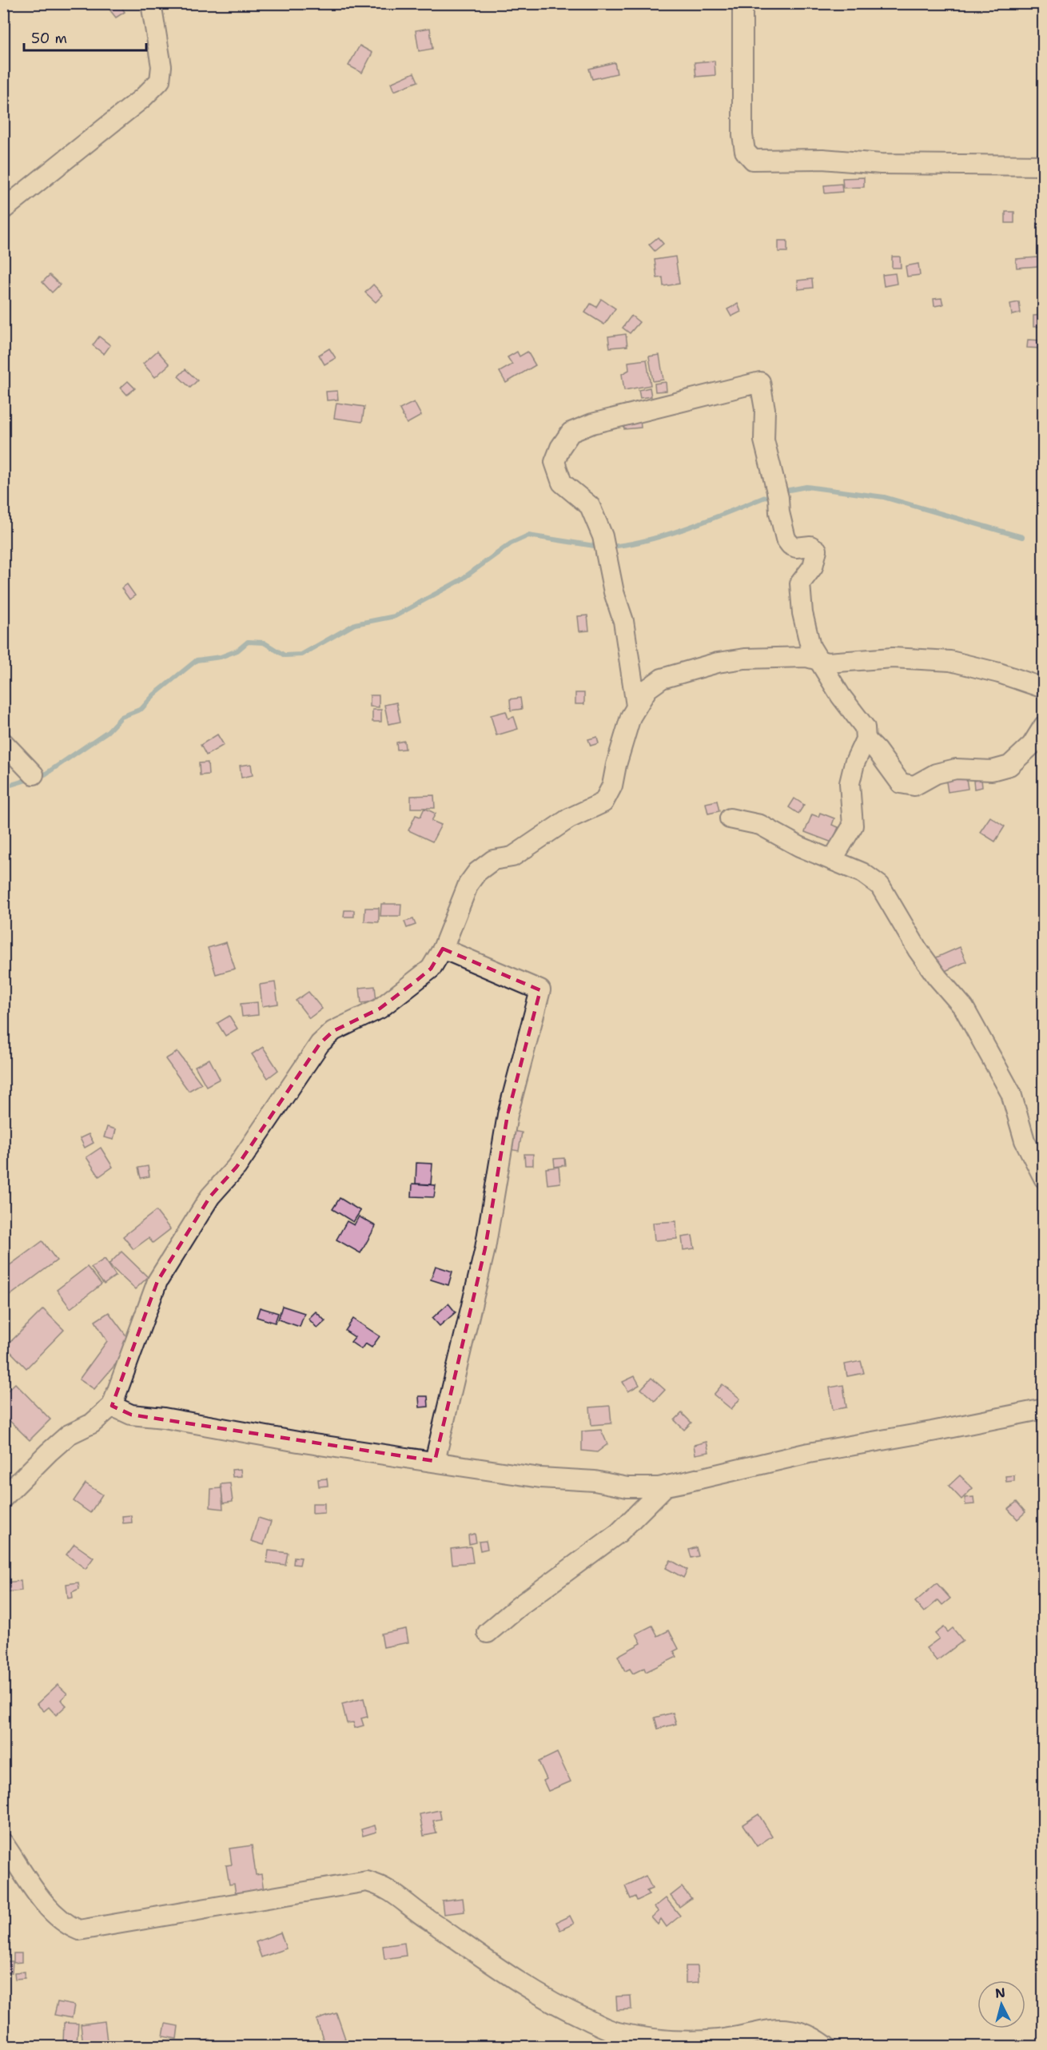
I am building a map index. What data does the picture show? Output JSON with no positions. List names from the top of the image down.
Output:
{
  "scale_bar": "50 m",
  "north": "top"
}
